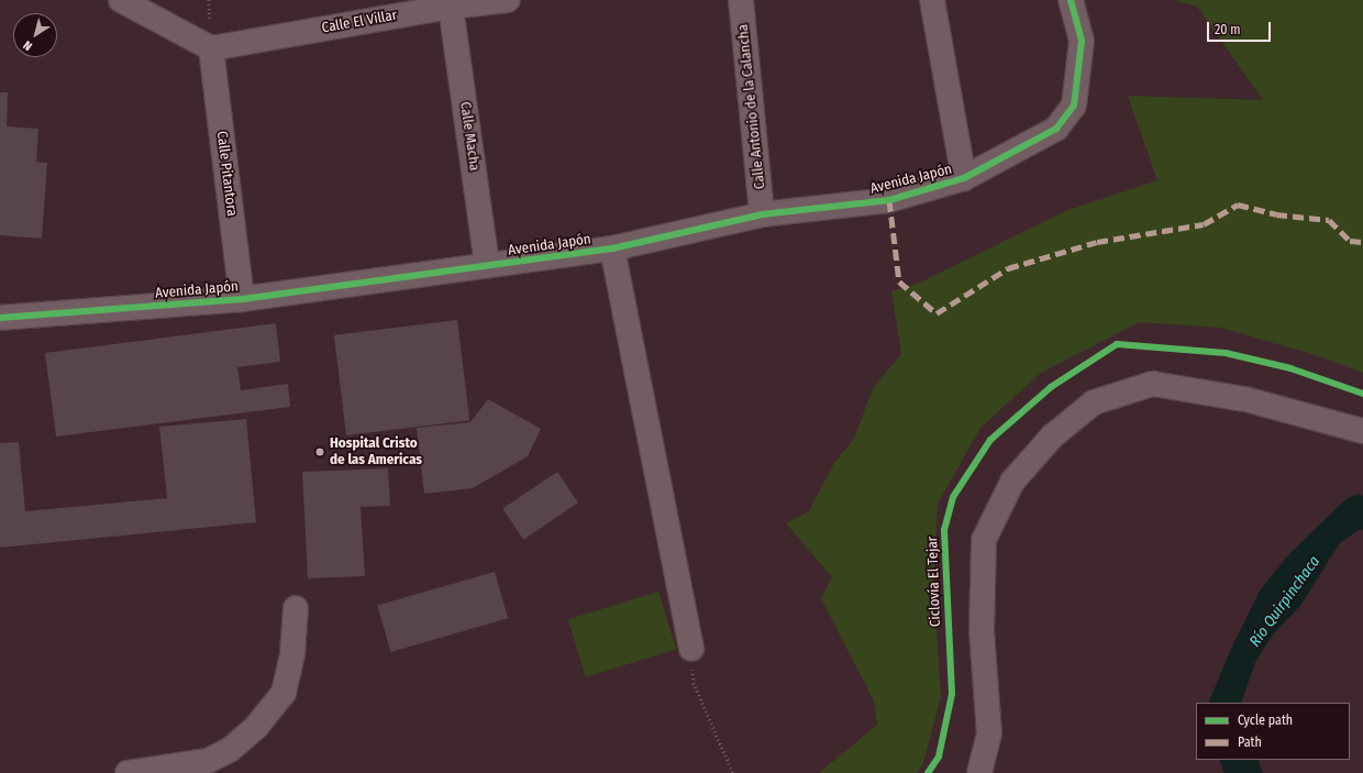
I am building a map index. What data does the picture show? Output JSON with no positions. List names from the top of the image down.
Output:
{
  "streets": {
    "street": [
      "Calle El Villar",
      "Calle Antonio de la Calancha",
      "Calle Macha",
      "Calle Pitantora",
      "Avenida Japón"
    ],
    "cycle path": ["Ciclovía El Tejar"]
  },
  "crossings": [
    ["Calle El Villar", "Calle Macha"],
    ["Calle El Villar", "Calle Pitantora"],
    ["Calle Antonio de la Calancha", "Avenida Japón"],
    ["Calle Macha", "Avenida Japón"],
    ["Calle Pitantora", "Avenida Japón"]
  ],
  "water": ["Río Quirpinchaca"],
  "places": ["Hospital Cristo de las Americas"],
  "legend": ["Cycle path", "Path"],
  "scale_bar": "20 m",
  "north": "bottom left"
}
